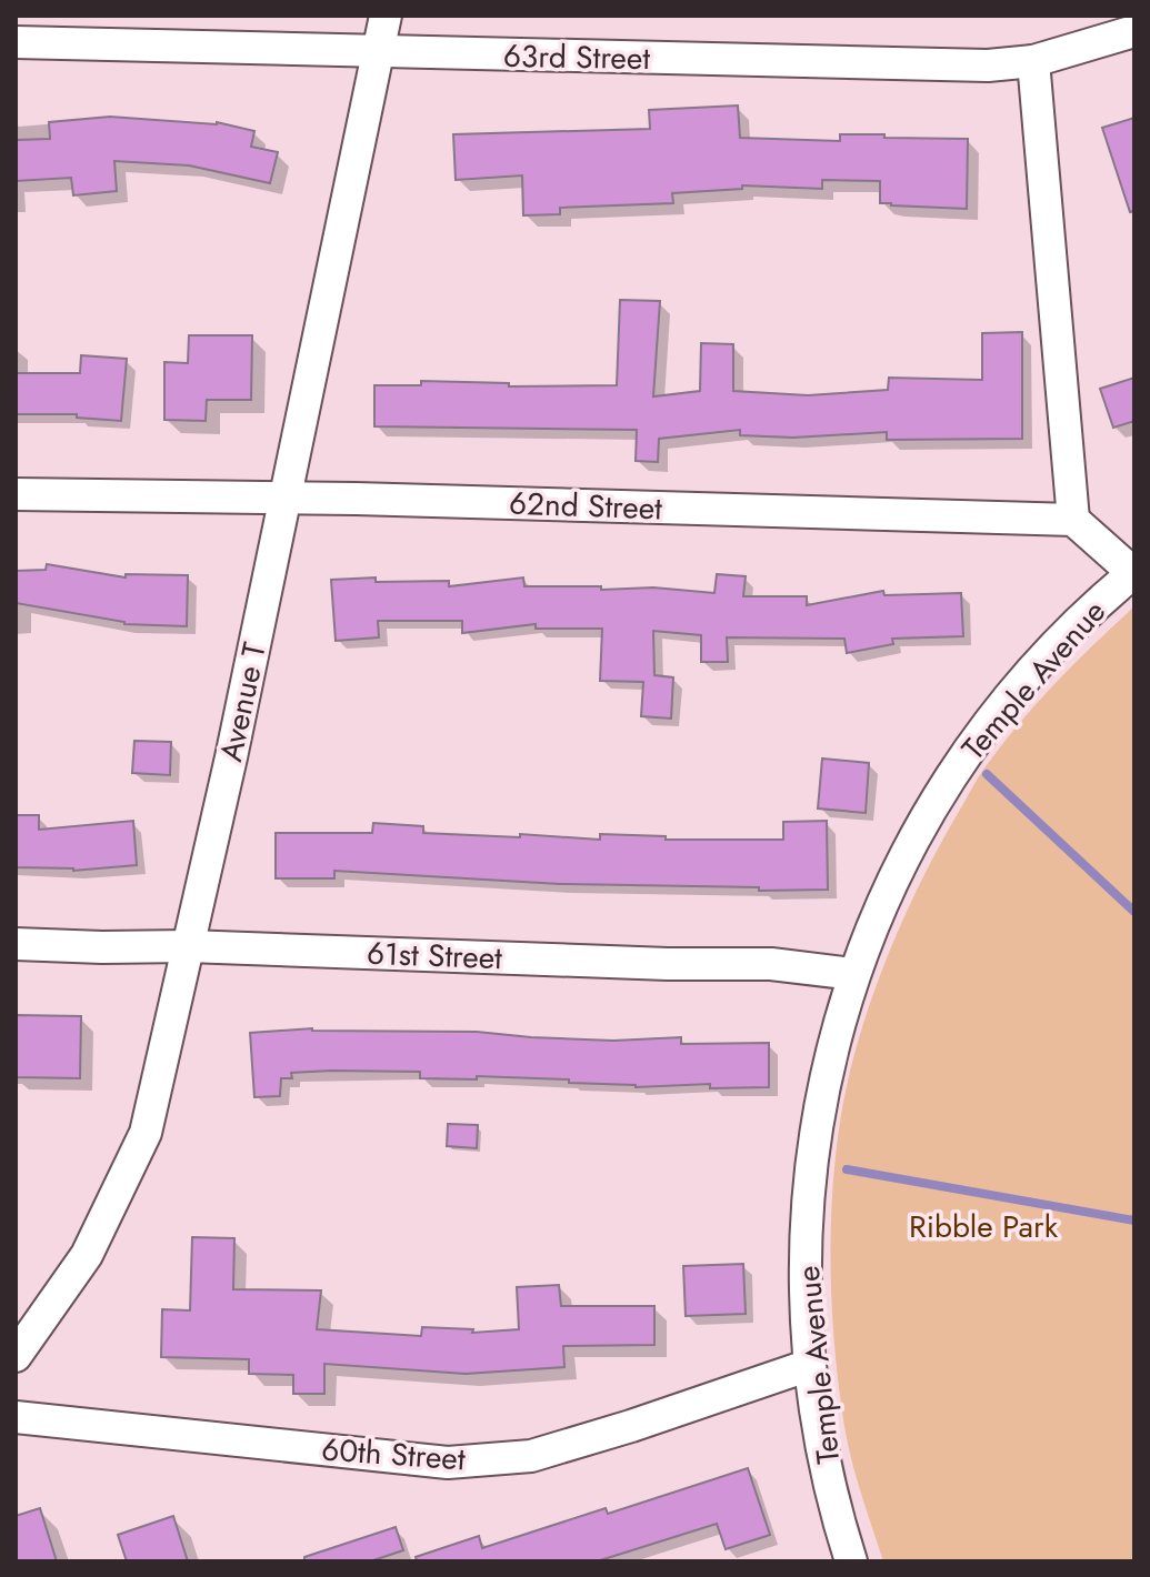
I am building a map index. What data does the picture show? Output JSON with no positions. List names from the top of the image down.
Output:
{
  "streets": {
    "street": [
      "63rd Street",
      "62nd Street",
      "Temple Avenue",
      "Avenue T",
      "61st Street",
      "60th Street"
    ]
  },
  "crossings": [
    ["63rd Street", "Avenue T"],
    ["62nd Street", "Avenue T"],
    ["Temple Avenue", "61st Street"],
    ["Temple Avenue", "60th Street"],
    ["Avenue T", "61st Street"]
  ],
  "parks": ["Ribble Park"]
}
